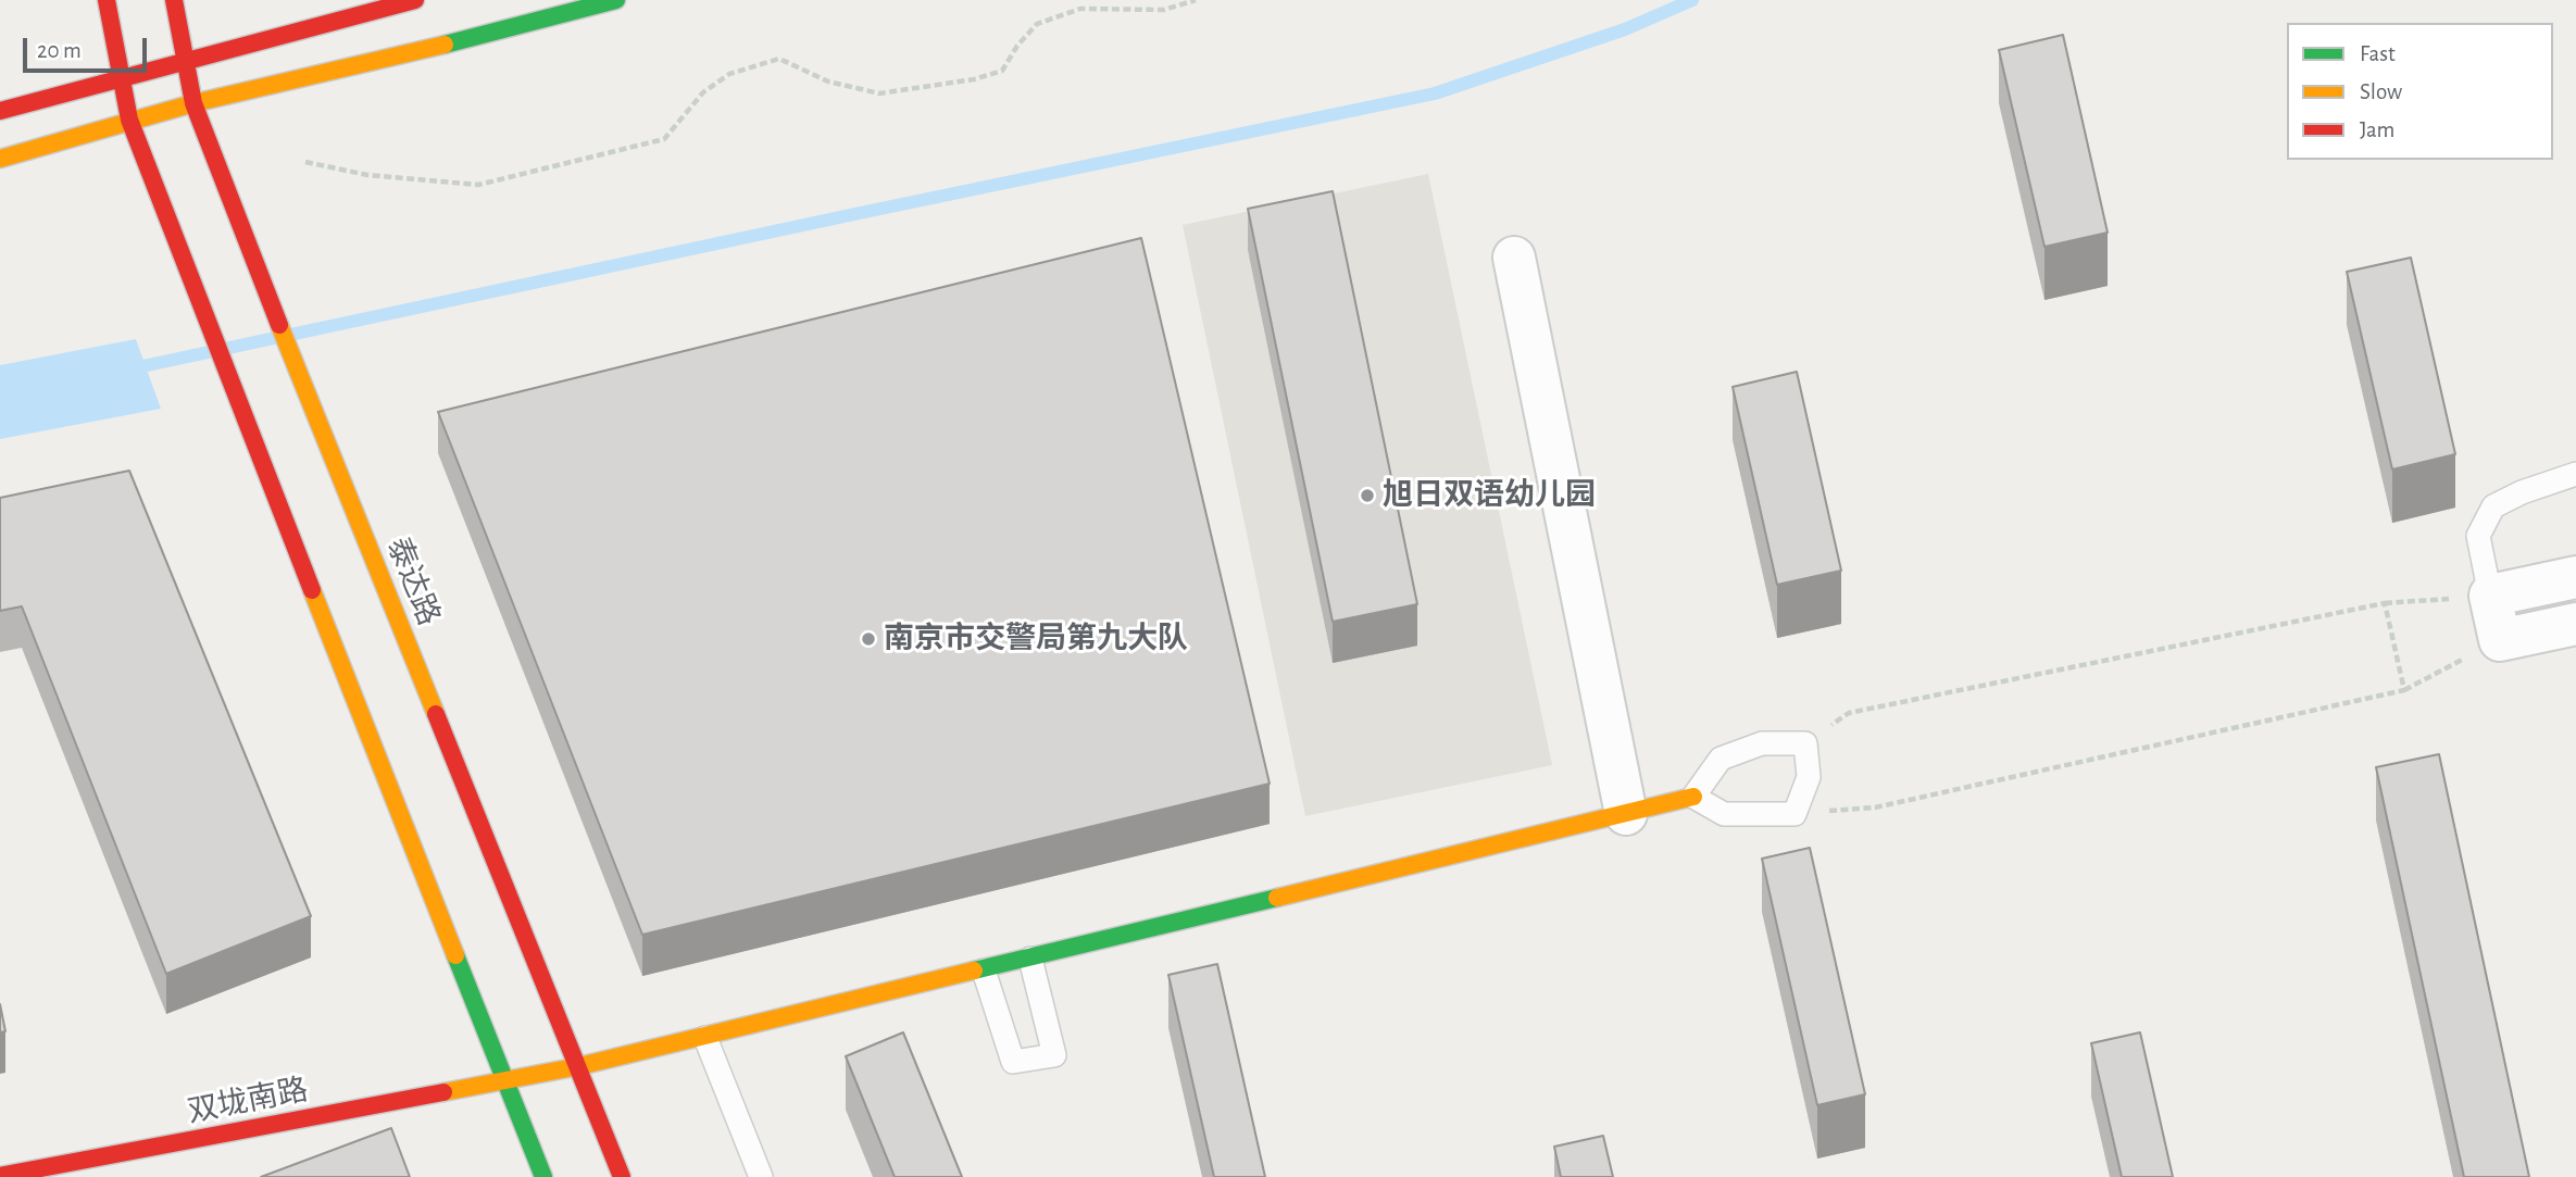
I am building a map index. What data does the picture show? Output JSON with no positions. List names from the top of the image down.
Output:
{
  "streets": {
    "street": ["泰达路", "双垅南路"]
  },
  "crossings": [
    ["泰达路", "双垅南路"]
  ],
  "places": ["旭日双语幼儿园", "南京市交警局第九大队"],
  "legend": ["Fast", "Slow", "Jam"],
  "scale_bar": "20 m"
}
